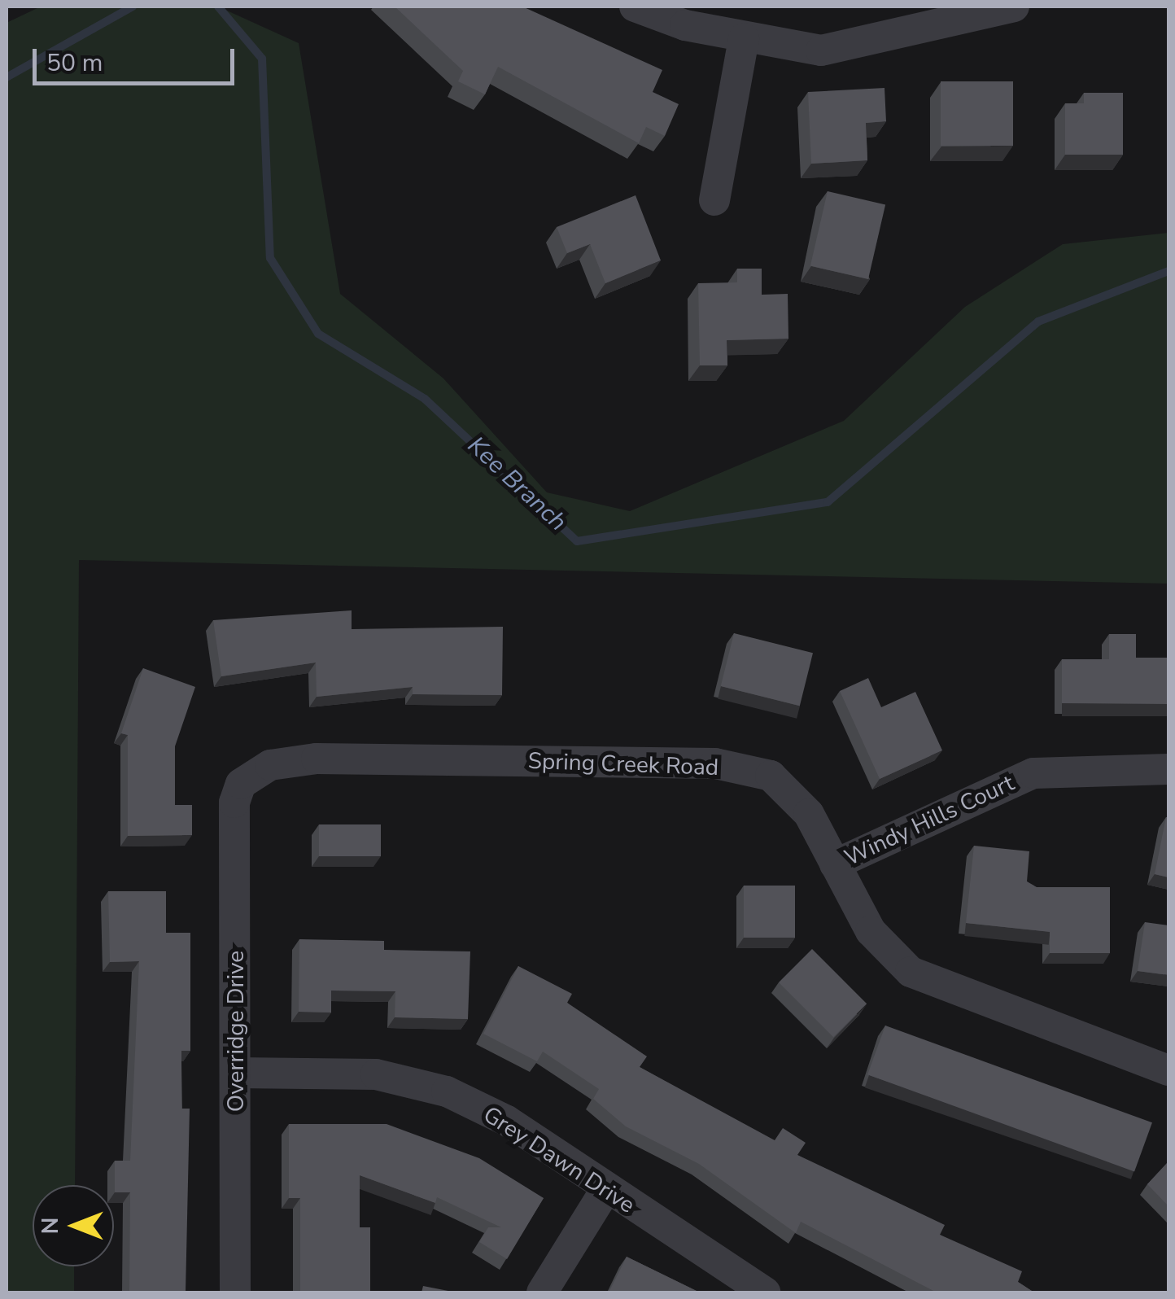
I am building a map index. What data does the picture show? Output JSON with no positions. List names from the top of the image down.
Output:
{
  "streets": {
    "street": [
      "Spring Creek Road",
      "Windy Hills Court",
      "Overridge Drive",
      "Grey Dawn Drive"
    ]
  },
  "crossings": [
    ["Spring Creek Road", "Windy Hills Court"],
    ["Spring Creek Road", "Overridge Drive"],
    ["Overridge Drive", "Grey Dawn Drive"]
  ],
  "water": ["Kee Branch"],
  "scale_bar": "50 m",
  "north": "left"
}
